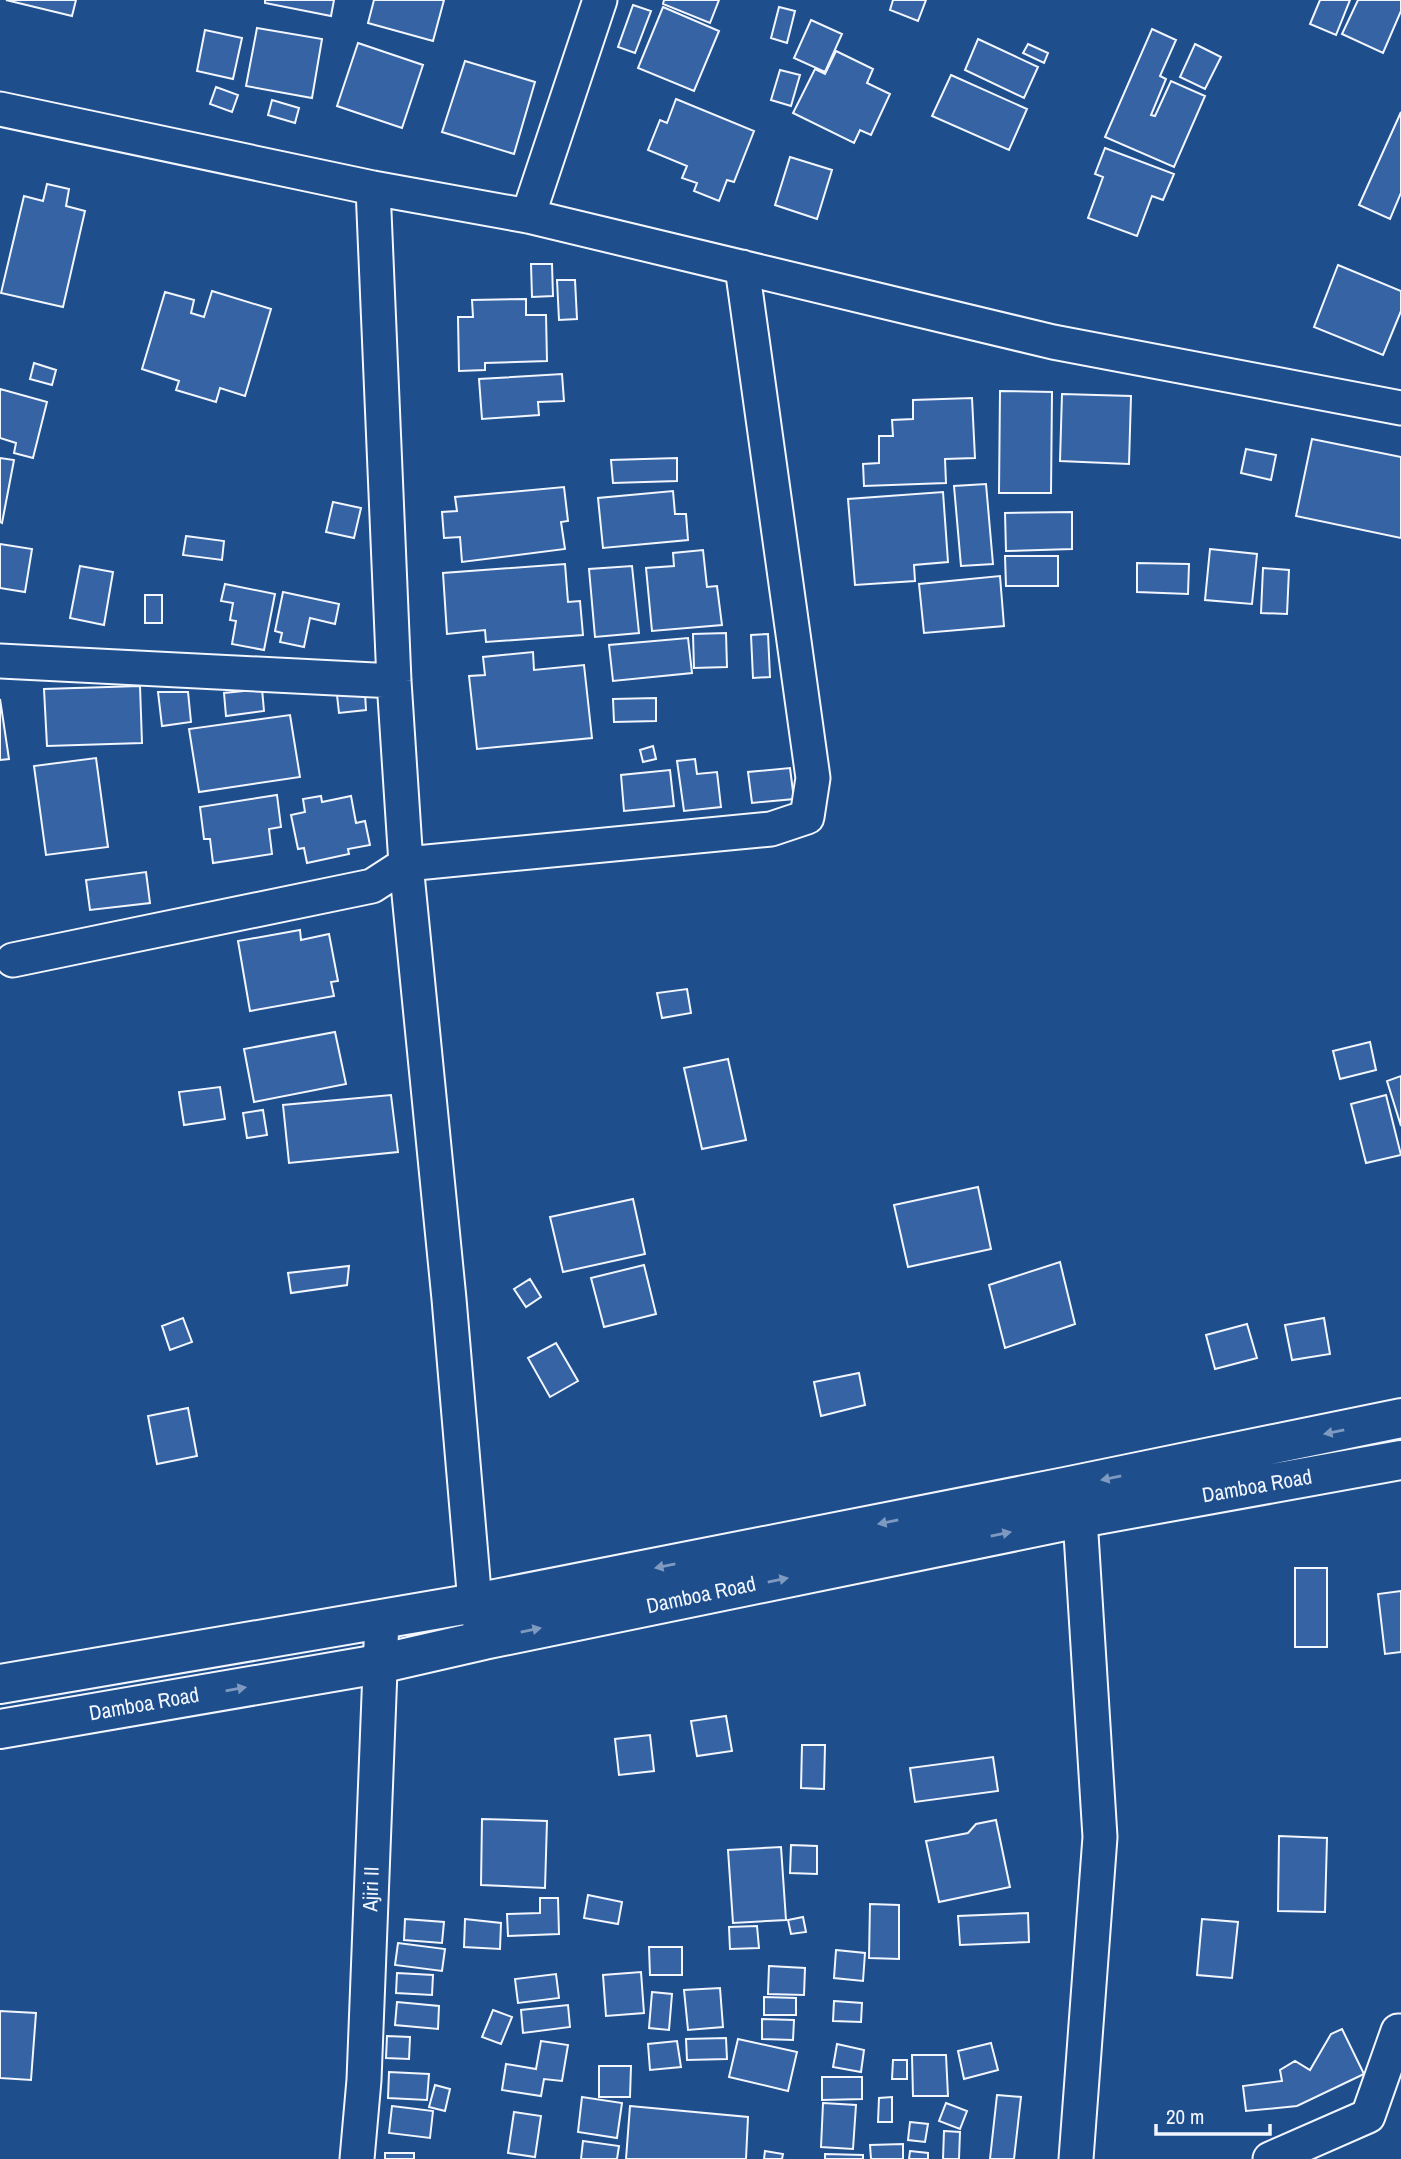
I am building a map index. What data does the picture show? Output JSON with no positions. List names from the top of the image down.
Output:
{
  "streets": {
    "main road": ["Damboa Road"],
    "street": ["Ajiri II"]
  },
  "crossings": [
    ["Damboa Road", "Ajiri II"]
  ],
  "scale_bar": "20 m"
}
